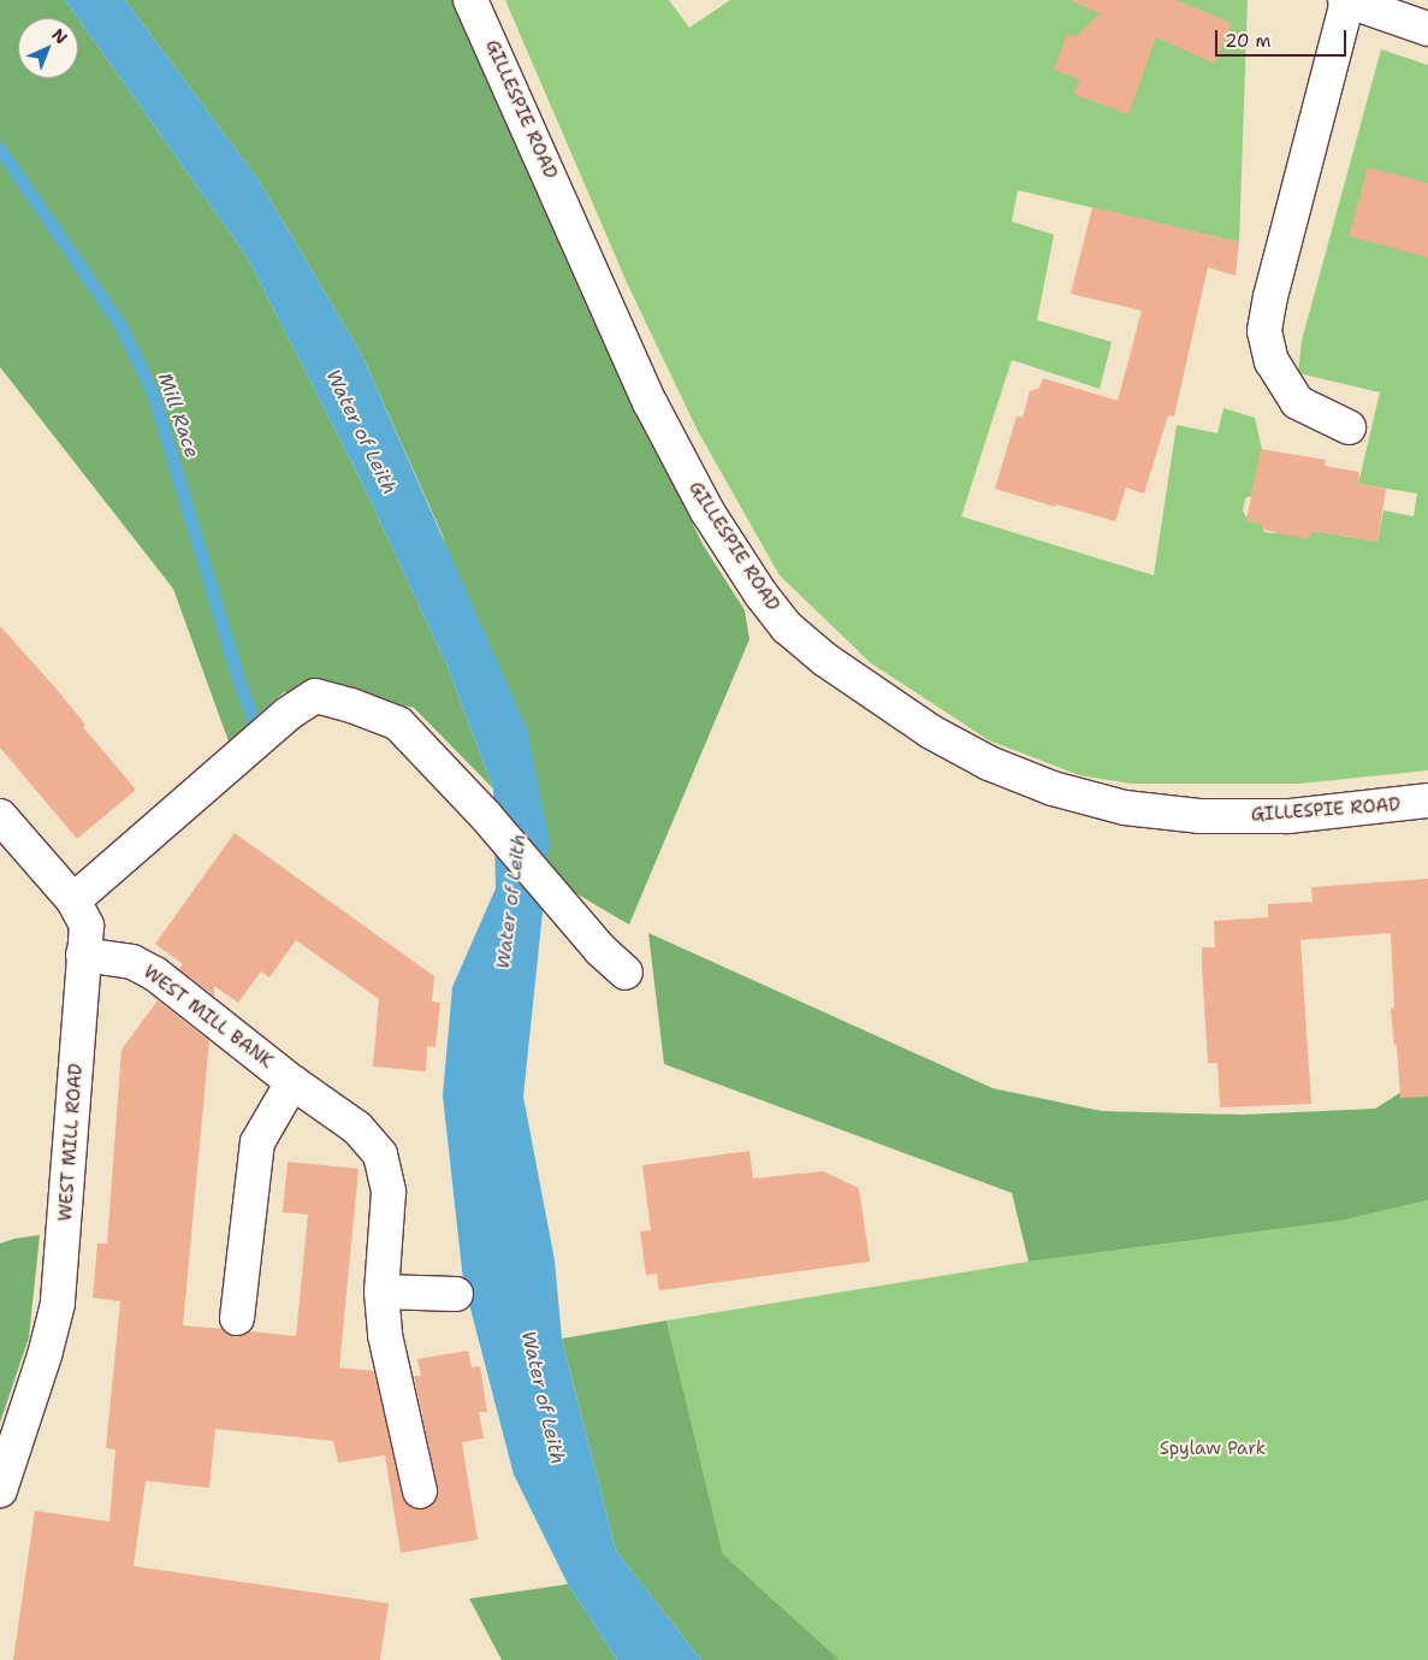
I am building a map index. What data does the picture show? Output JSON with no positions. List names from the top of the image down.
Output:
{
  "streets": {
    "street": ["GILLESPIE ROAD", "WEST MILL BANK", "WEST MILL ROAD"]
  },
  "crossings": [
    ["WEST MILL BANK", "WEST MILL ROAD"]
  ],
  "water": ["Mill Race", "Water of Leith"],
  "parks": ["Spylaw Park"],
  "scale_bar": "20 m",
  "north": "top right"
}
